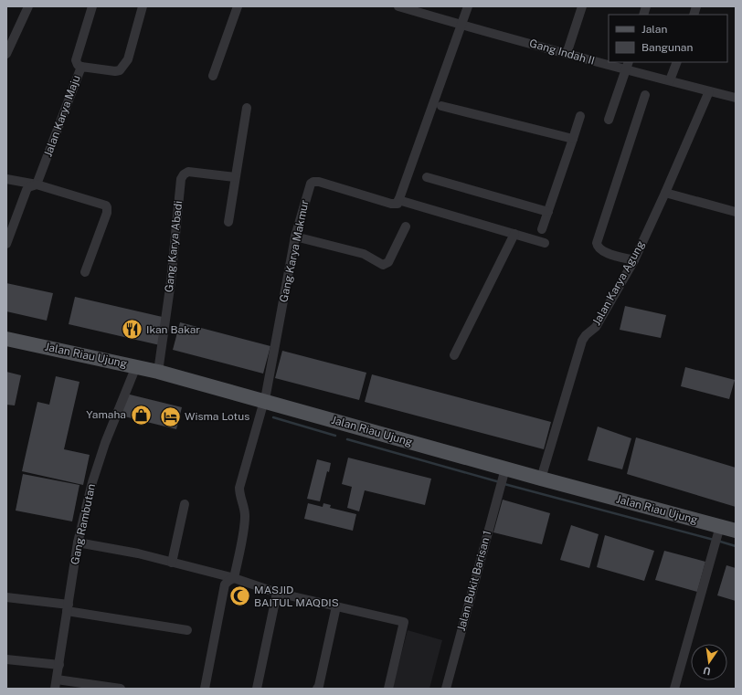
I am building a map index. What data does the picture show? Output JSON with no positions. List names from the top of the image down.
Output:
{
  "streets": {
    "main road": ["Jalan Riau Ujung"],
    "street": [
      "Gang Indah II",
      "Jalan Karya Maju",
      "Gang Karya Abadi",
      "Gang Karya Makmur",
      "Jalan Karya Agung",
      "Gang Rambutan",
      "Jalan Bukit Barisan 1"
    ]
  },
  "crossings": [
    ["Gang Indah II", "Jalan Karya Agung"],
    ["Gang Karya Abadi", "Jalan Riau Ujung"],
    ["Gang Karya Makmur", "Jalan Riau Ujung"],
    ["Jalan Karya Agung", "Jalan Riau Ujung"],
    ["Jalan Riau Ujung", "Gang Rambutan"],
    ["Jalan Riau Ujung", "Jalan Bukit Barisan 1"]
  ],
  "places": {
    "restaurant": ["Ikan Bakar"],
    "shop": ["Yamaha"],
    "hotel": ["Wisma Lotus"],
    "mosque": ["MASJID BAITUL MAQDIS"]
  },
  "legend": ["Jalan", "Bangunan"],
  "north": "bottom"
}
